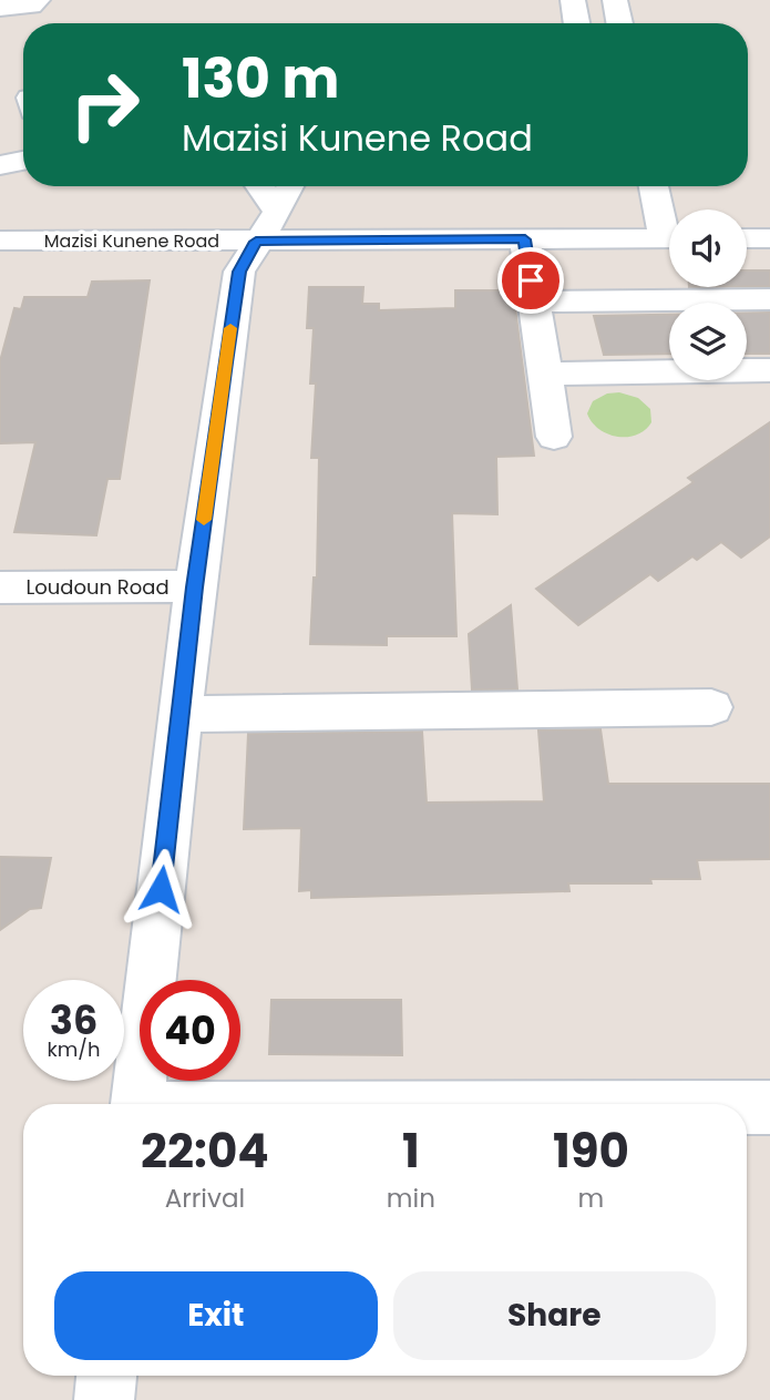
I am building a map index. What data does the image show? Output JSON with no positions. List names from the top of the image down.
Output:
{
  "streets": {
    "street": ["Mazisi Kunene Road", "Loudoun Road"]
  },
  "page": {
    "turn": ["130 m", "Mazisi Kunene Road"],
    "speed": "36 km/h",
    "limit": "40",
    "eta": [
      "22:04",
      "Arrival",
      "1",
      "min",
      "190",
      "m"
    ],
    "buttons": ["Exit", "Share"]
  }
}
